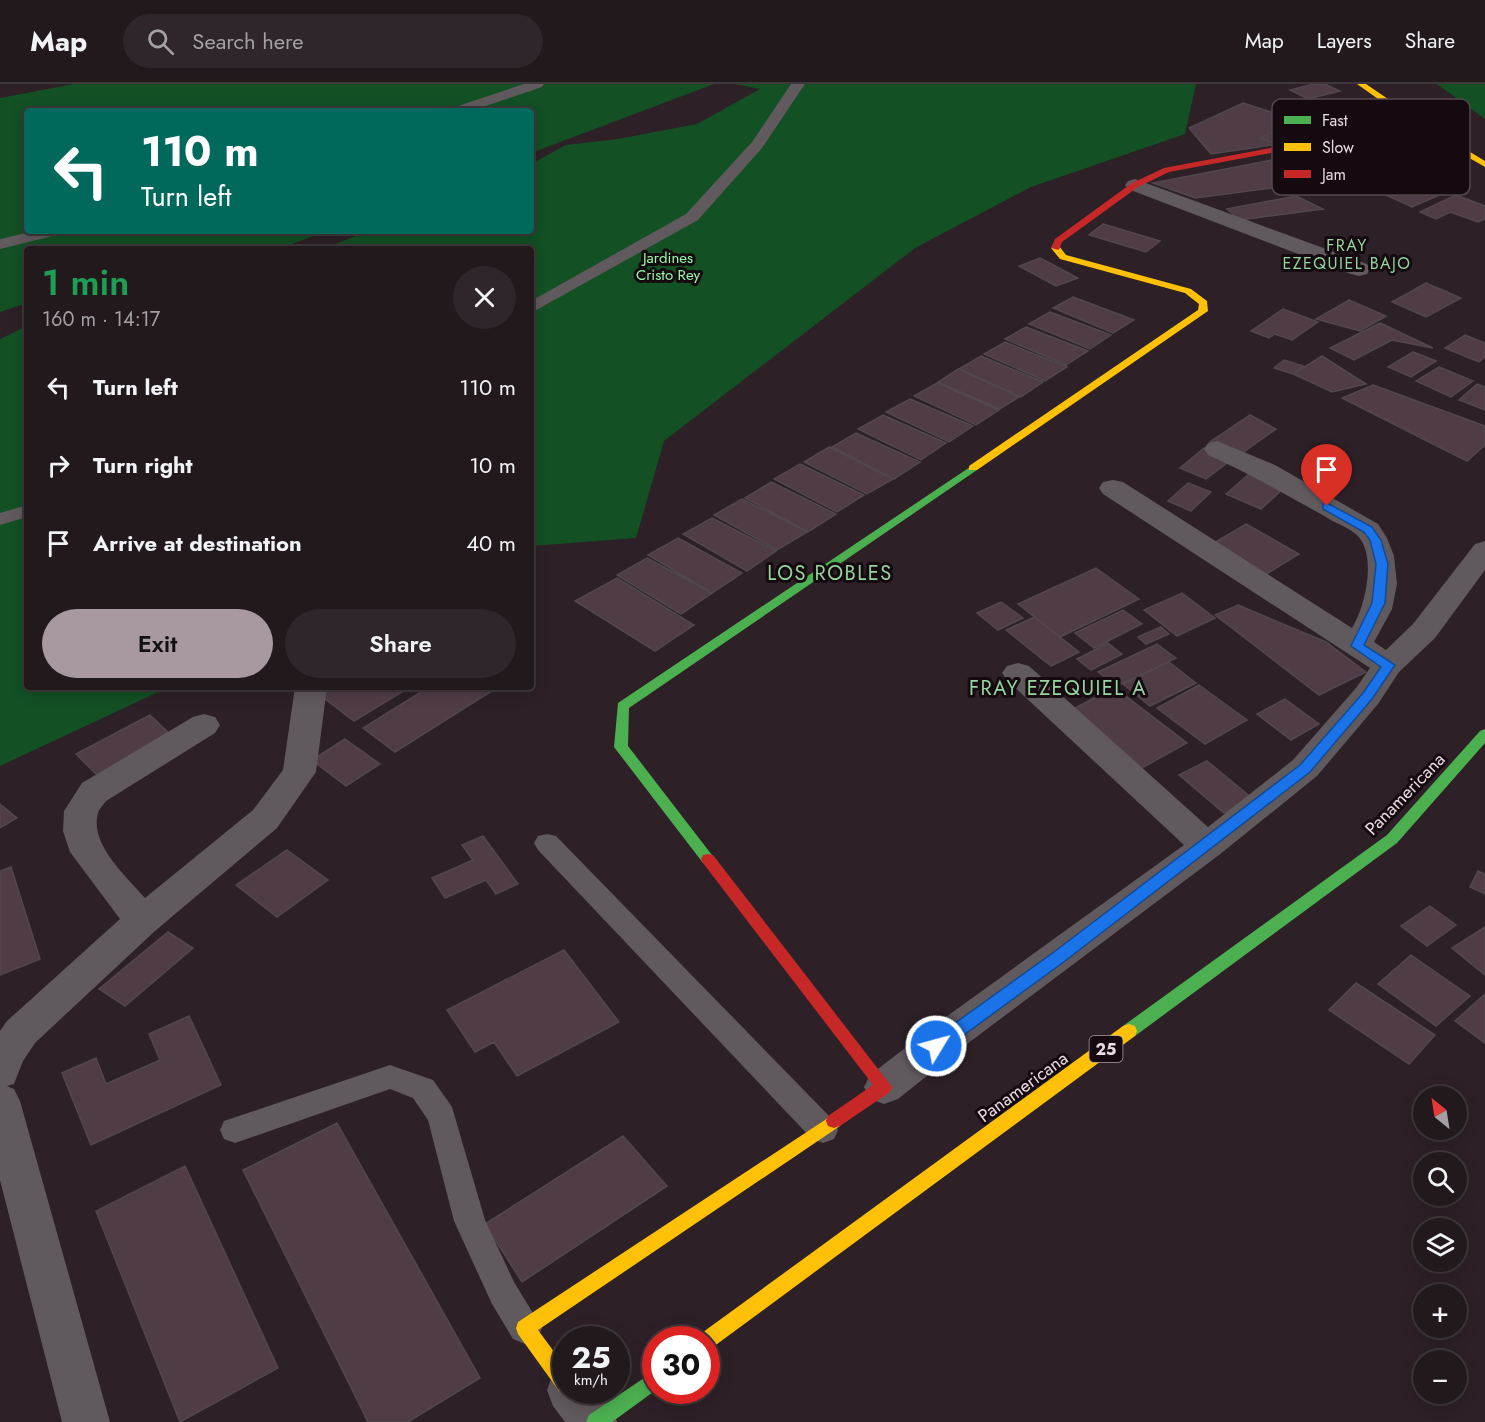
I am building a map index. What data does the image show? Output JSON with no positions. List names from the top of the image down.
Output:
{
  "streets": {
    "street": ["Panamericana", "25"]
  },
  "districts": ["FRAY EZEQUIEL BAJO", "LOS ROBLES", "FRAY EZEQUIEL A"],
  "parks": ["Jardines Cristo Rey"],
  "legend": ["Fast", "Slow", "Jam"],
  "north": "top left",
  "page": {
    "header": "Map",
    "search": "Search here",
    "nav": ["Map", "Layers", "Share"],
    "turn": ["110 m", "Turn left"],
    "heading": ["1 min", "160 m · 14:17"],
    "list": [
      {
        "name": "Turn left",
        "value": "110 m"
      },
      {
        "name": "Turn right",
        "value": "10 m"
      },
      {
        "name": "Arrive at destination",
        "value": "40 m"
      }
    ],
    "buttons": ["Exit", "Share"],
    "map_buttons": ["+", "−"],
    "speed": "25 km/h",
    "limit": "30"
  }
}
